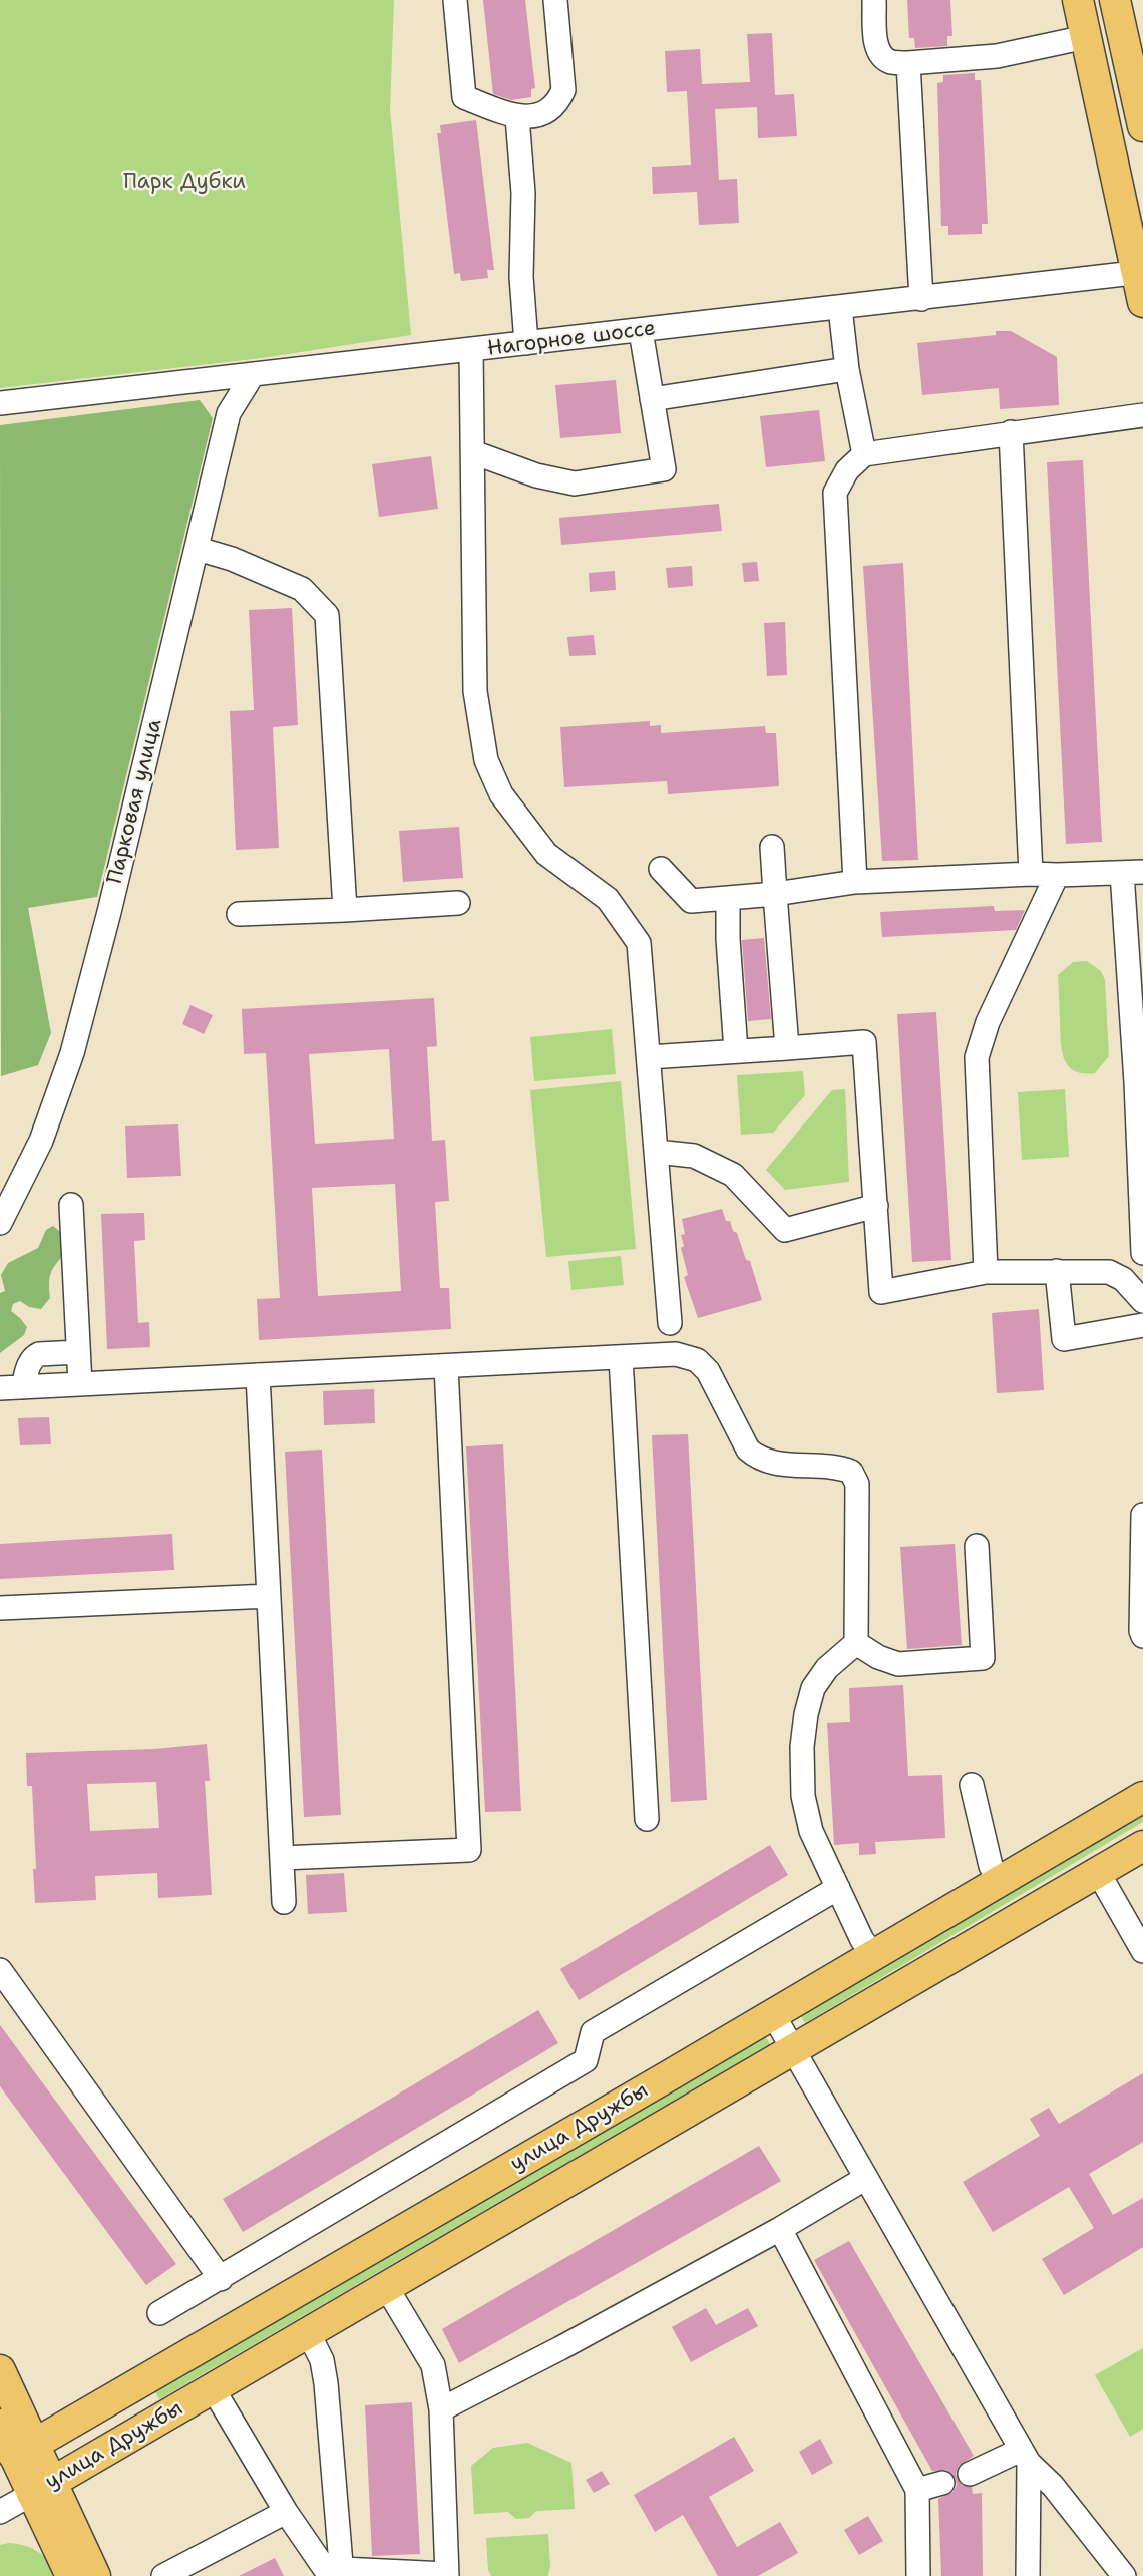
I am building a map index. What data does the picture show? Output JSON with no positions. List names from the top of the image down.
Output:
{
  "streets": {
    "main road": ["улица Дружбы"],
    "street": ["Нагорное шоссе", "Парковая улица"]
  },
  "crossings": [
    ["Нагорное шоссе", "Парковая улица"]
  ],
  "parks": ["Парк Дубки"]
}
